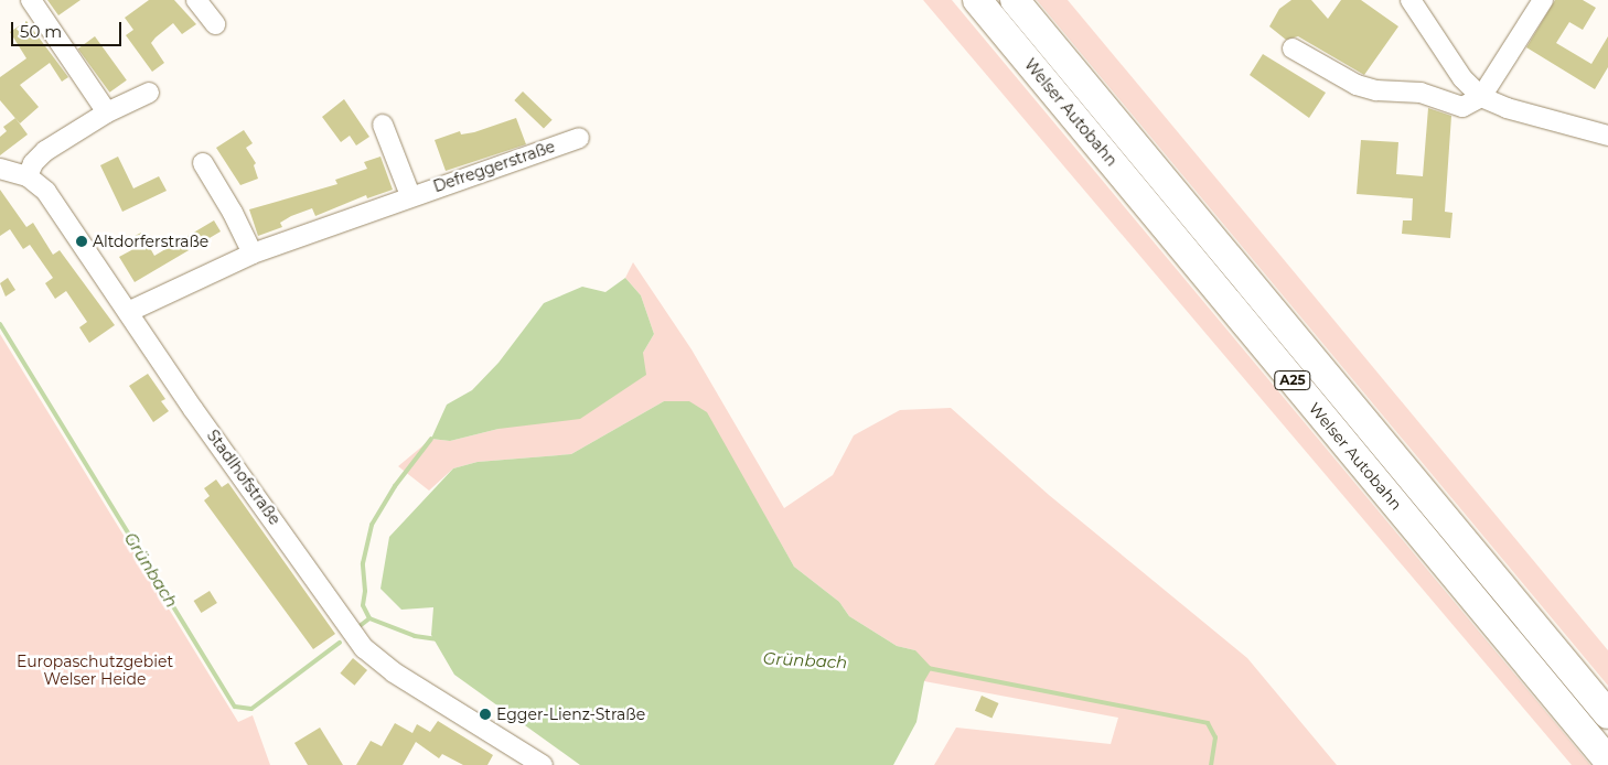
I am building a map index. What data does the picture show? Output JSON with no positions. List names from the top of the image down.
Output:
{
  "streets": {
    "highway": ["Welser Autobahn", "A25"],
    "street": ["Defreggerstraße", "Stadlhofstraße"]
  },
  "crossings": [
    ["Defreggerstraße", "Stadlhofstraße"]
  ],
  "water": ["Grünbach"],
  "parks": ["Europaschutzgebiet Welser Heide"],
  "places": ["Altdorferstraße", "Egger-Lienz-Straße"],
  "scale_bar": "50 m"
}
